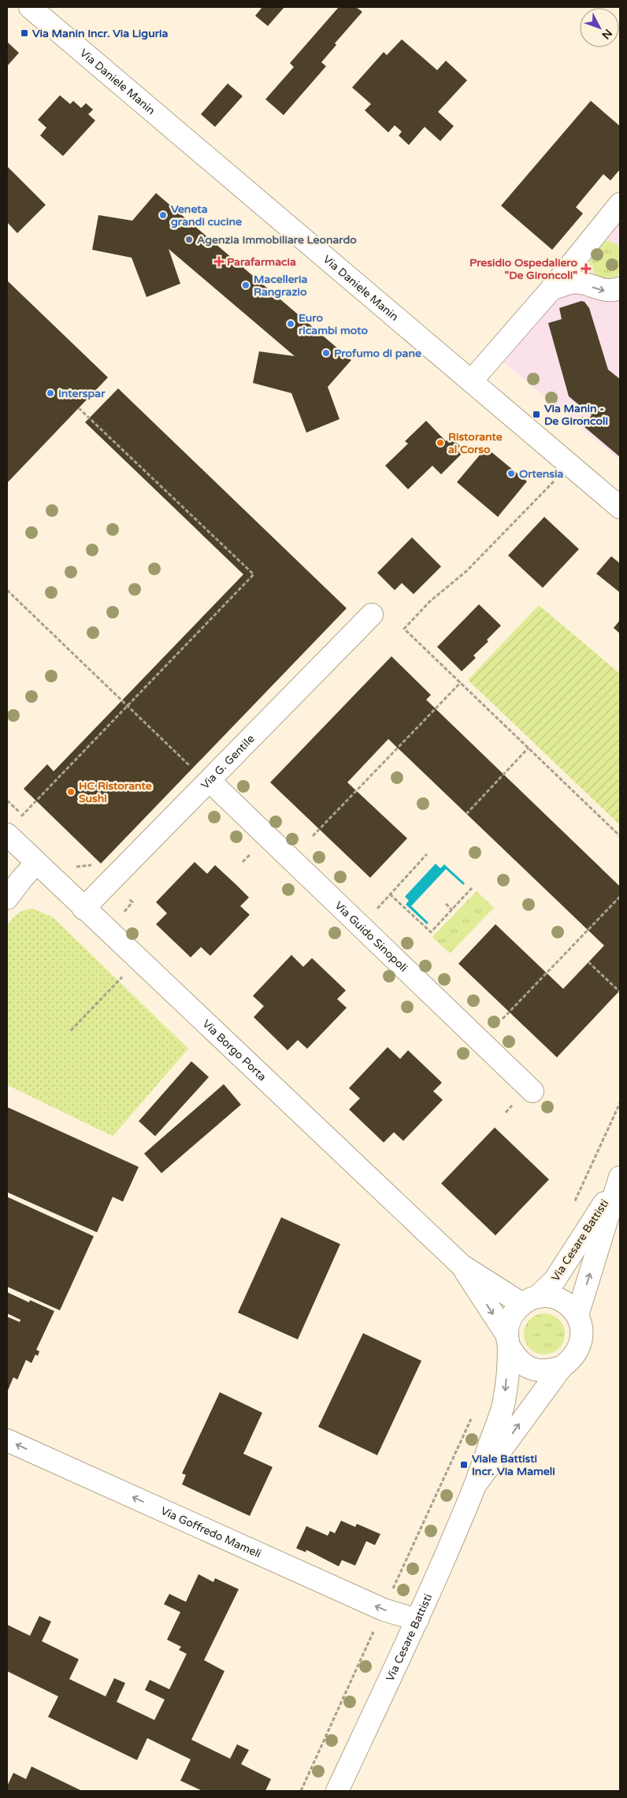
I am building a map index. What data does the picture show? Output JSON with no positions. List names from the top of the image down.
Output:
{
  "streets": {
    "street": [
      "Via Daniele Manin",
      "Via G. Gentile",
      "Via Guido Sinopoli",
      "Via Borgo Porta",
      "Via Cesare Battisti",
      "Via Goffredo Mameli"
    ]
  },
  "crossings": [
    ["Via G. Gentile", "Via Guido Sinopoli"],
    ["Via G. Gentile", "Via Borgo Porta"],
    ["Via Borgo Porta", "Via Cesare Battisti"],
    ["Via Cesare Battisti", "Via Goffredo Mameli"]
  ],
  "one_way": ["Via Goffredo Mameli"],
  "places": {
    "transit": ["Via Manin Incr. Via Liguria", "Via Manin - De Gironcoli", "Viale Battisti Incr. Via Mameli"],
    "other": [
      "Veneta grandi cucine",
      "Agenzia Immobiliare Leonardo",
      "Macelleria Rangrazio",
      "Euro ricambi moto",
      "Profumo di pane",
      "Interspar",
      "Ristorante al Corso",
      "Ortensia",
      "HC Ristorante Sushi"
    ],
    "health": ["Parafarmacia", "Presidio Ospedaliero \"De Gironcoli\""]
  },
  "north": "bottom right"
}
